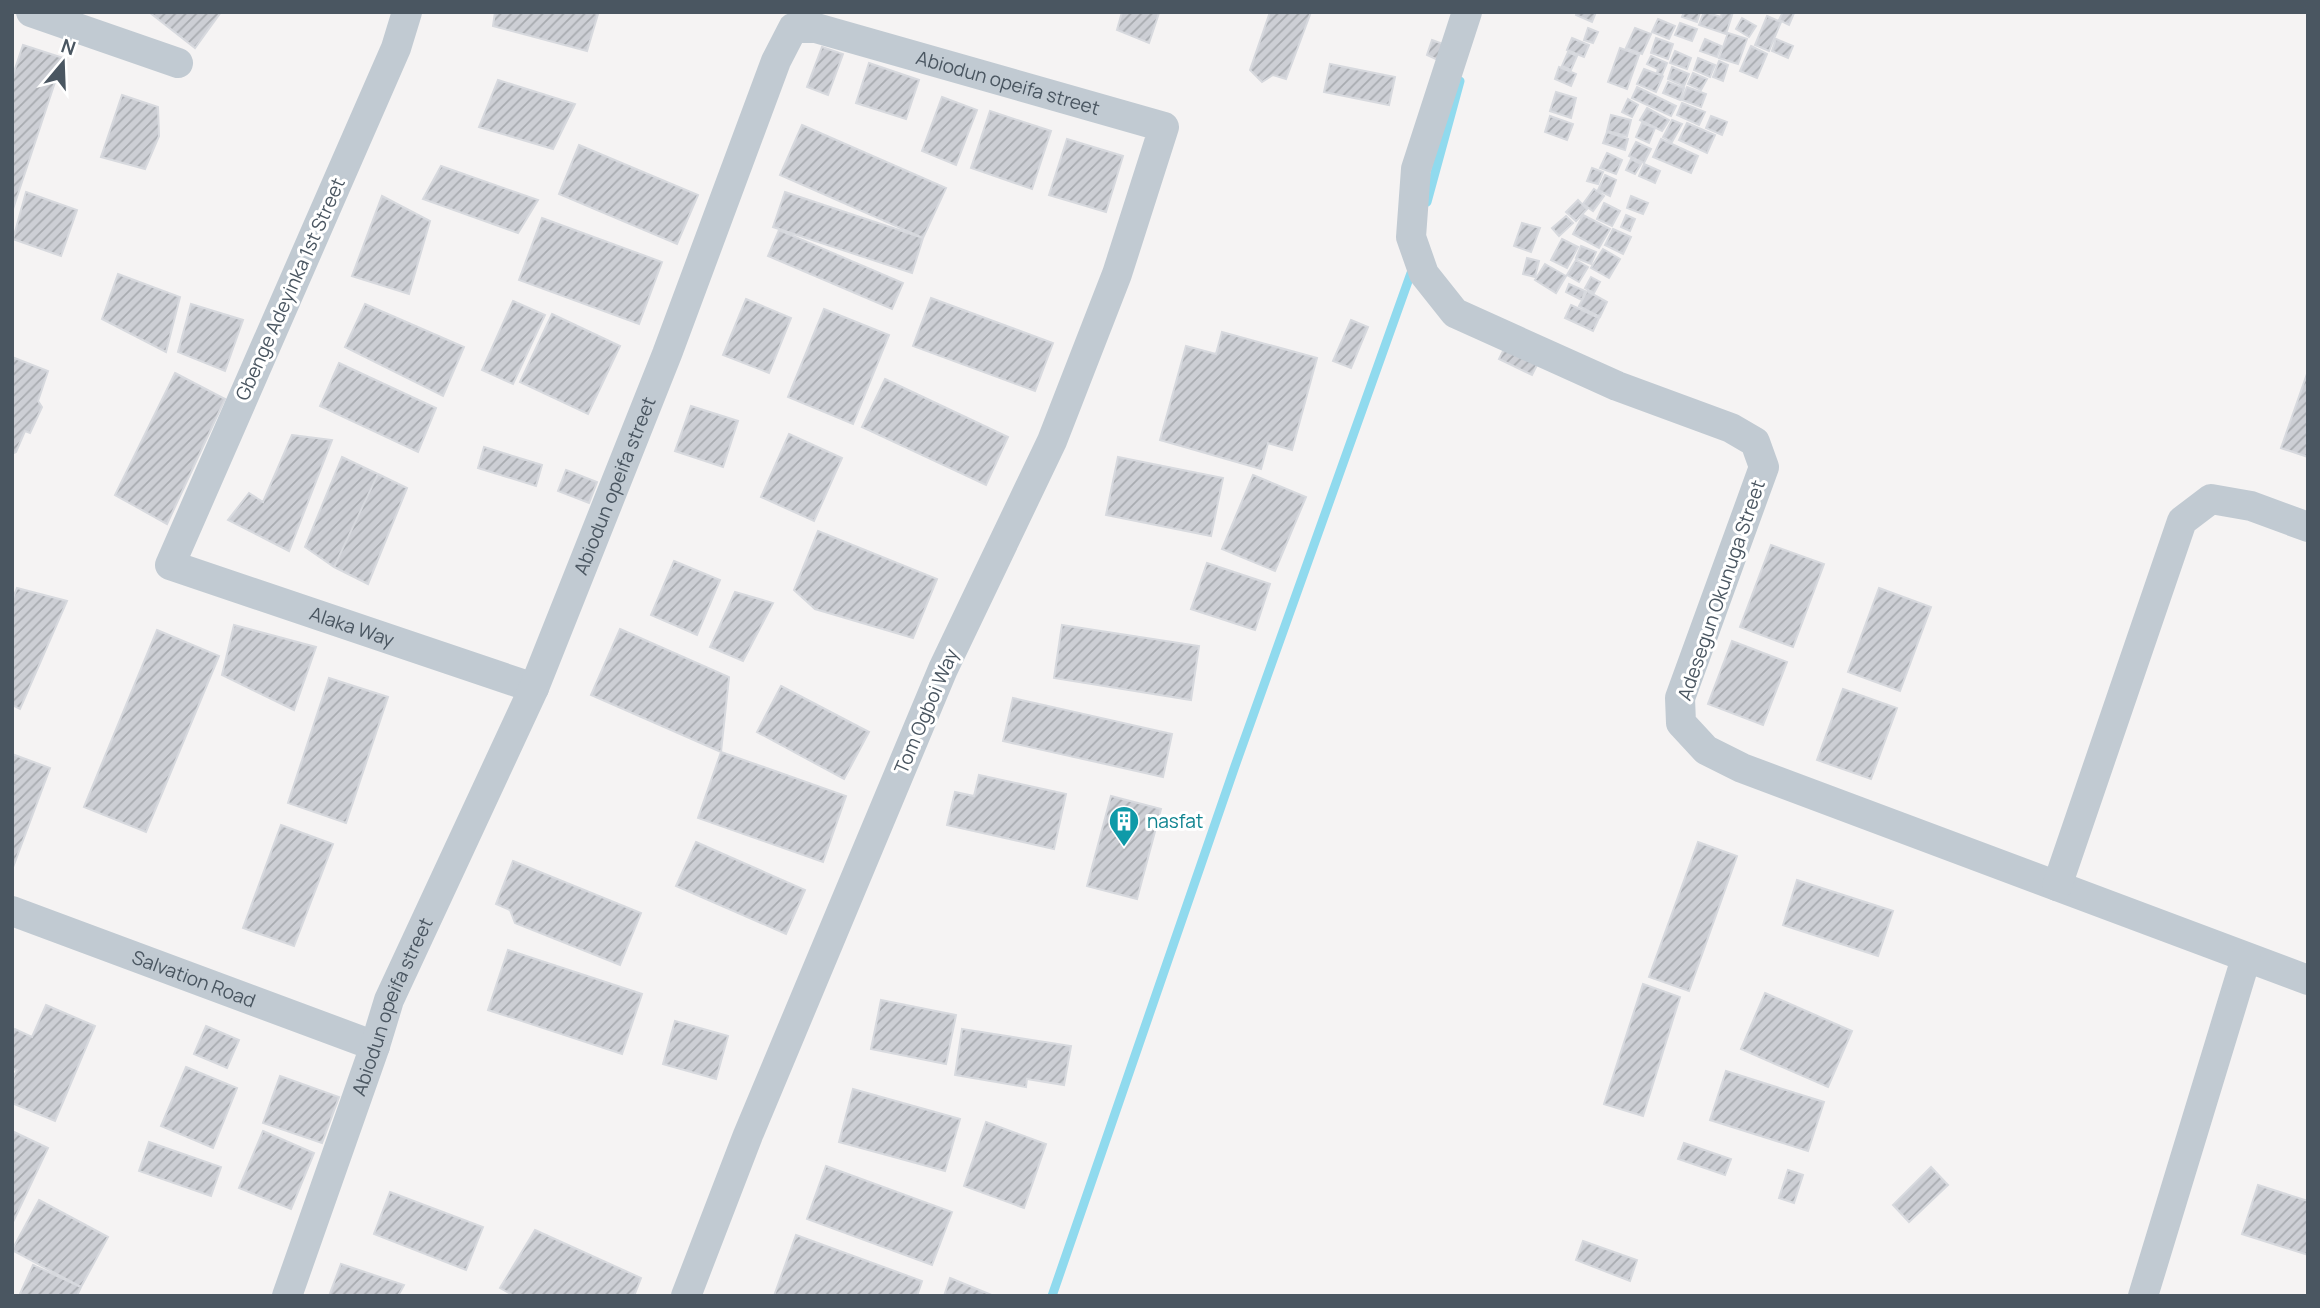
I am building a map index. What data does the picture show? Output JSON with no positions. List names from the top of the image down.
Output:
{
  "streets": {
    "street": [
      "Abiodun opeifa street",
      "Gbenge Adeyinka 1st Street",
      "Adesegun Okunuga Street",
      "Alaka Way",
      "Tom Ogboi Way",
      "Salvation Road"
    ]
  },
  "crossings": [
    ["Abiodun opeifa street", "Alaka Way"],
    ["Abiodun opeifa street", "Tom Ogboi Way"],
    ["Abiodun opeifa street", "Salvation Road"],
    ["Gbenge Adeyinka 1st Street", "Alaka Way"]
  ],
  "places": {
    "building": ["nasfat"]
  },
  "north": "top"
}
